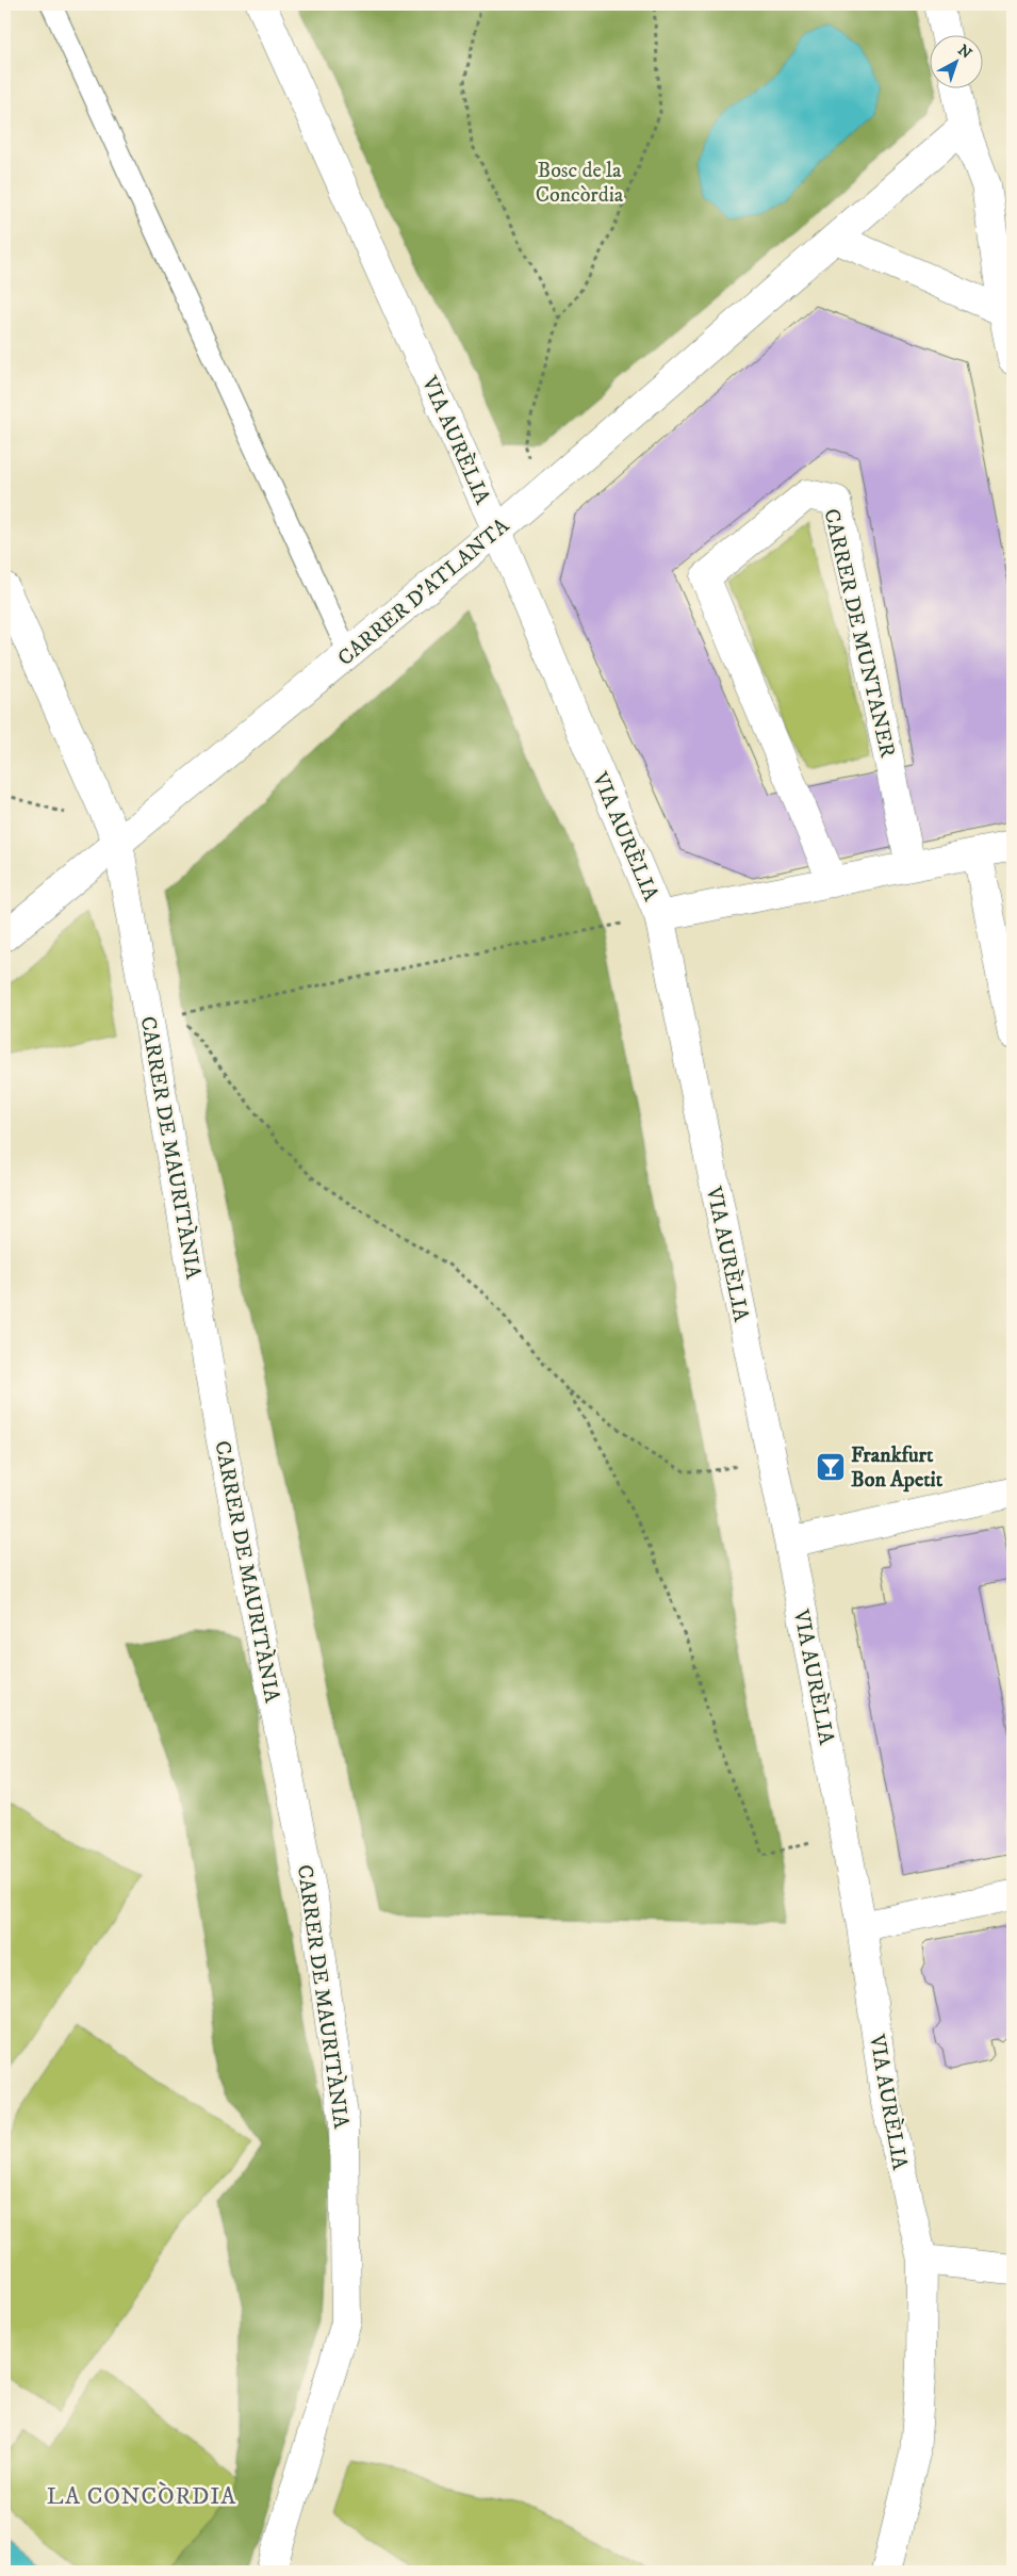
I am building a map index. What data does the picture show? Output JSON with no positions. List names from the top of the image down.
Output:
{
  "streets": {
    "street": [
      "VIA AURÈLIA",
      "CARRER D'ATLANTA",
      "CARRER DE MUNTANER",
      "CARRER DE MAURITÀNIA"
    ]
  },
  "crossings": [
    ["VIA AURÈLIA", "CARRER D'ATLANTA"],
    ["CARRER D'ATLANTA", "CARRER DE MAURITÀNIA"]
  ],
  "districts": ["LA CONCÒRDIA"],
  "parks": ["Bosc de la Concòrdia"],
  "places": {
    "bar": ["Frankfurt Bon Apetit"]
  },
  "north": "top right"
}
